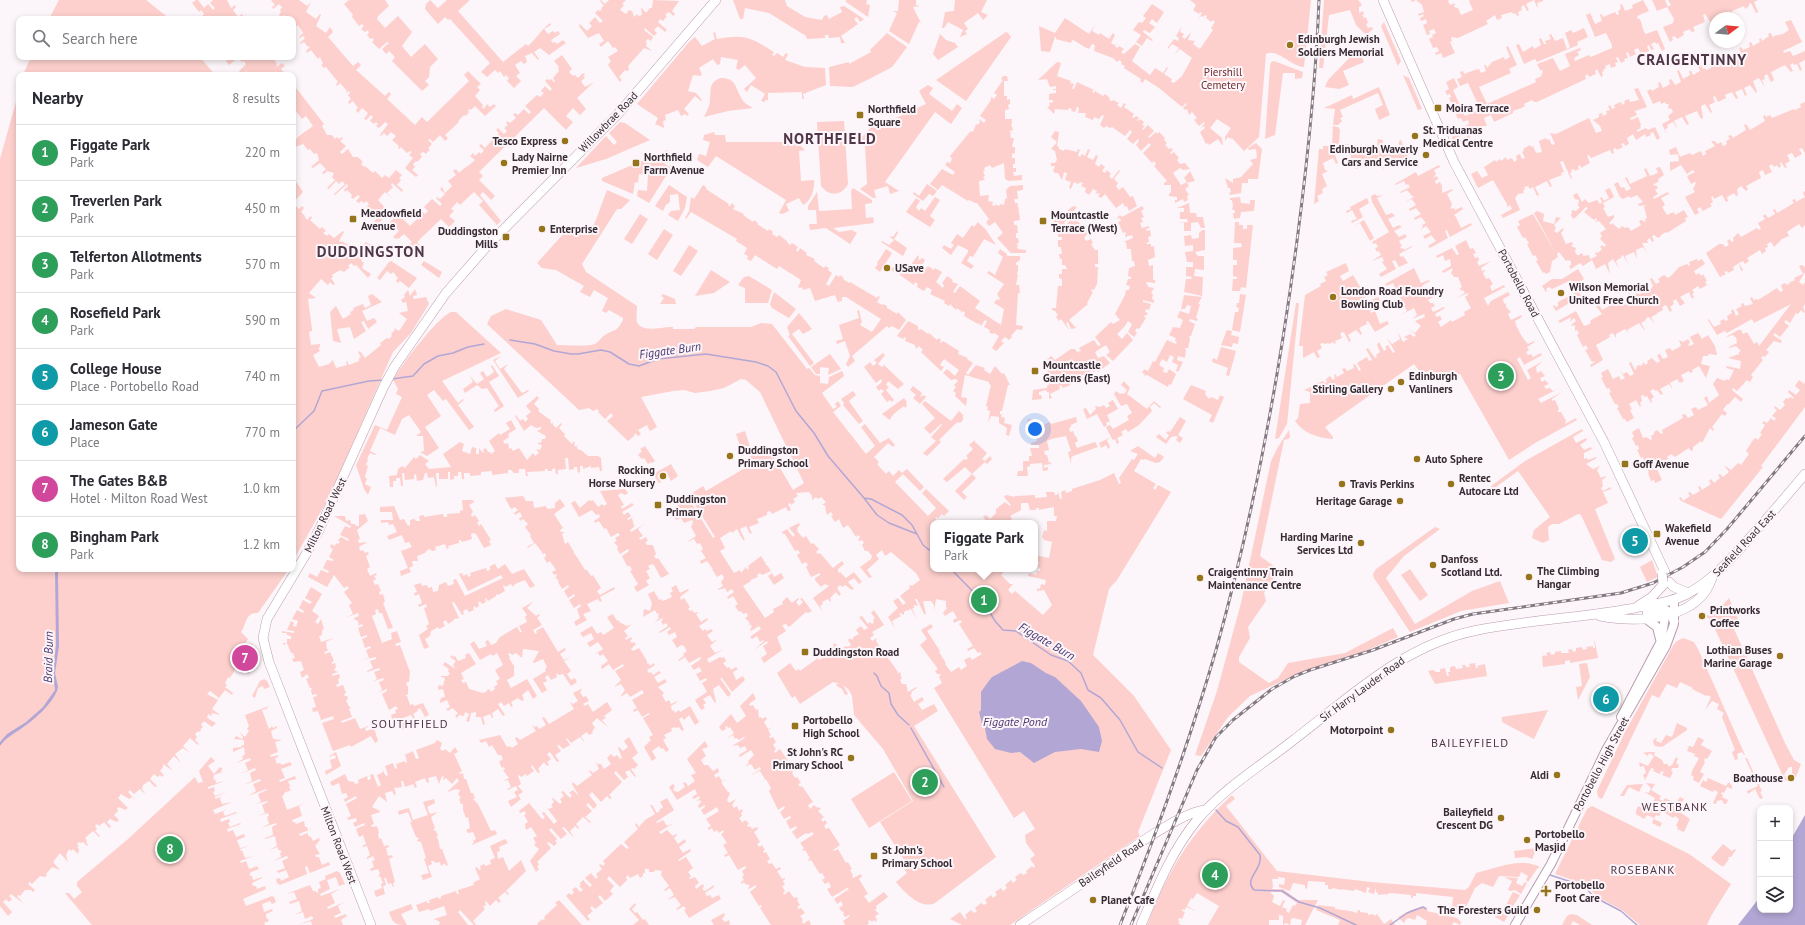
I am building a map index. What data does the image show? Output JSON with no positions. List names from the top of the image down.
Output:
{
  "streets": {
    "main road": [
      "Willowbrae Road",
      "Portobello Road",
      "Milton Road West",
      "Seafield Road East",
      "Sir Harry Lauder Road",
      "Portobello High Street",
      "Baileyfield Road"
    ]
  },
  "crossings": [
    ["Willowbrae Road", "Milton Road West"],
    ["Portobello Road", "Seafield Road East"],
    ["Portobello Road", "Sir Harry Lauder Road"],
    ["Portobello Road", "Portobello High Street"],
    ["Seafield Road East", "Sir Harry Lauder Road"],
    ["Seafield Road East", "Portobello High Street"],
    ["Sir Harry Lauder Road", "Portobello High Street"],
    ["Sir Harry Lauder Road", "Baileyfield Road"]
  ],
  "districts": [
    "CRAIGENTINNY",
    "NORTHFIELD",
    "DUDDINGSTON",
    "SOUTHFIELD",
    "BAILEYFIELD",
    "WESTBANK",
    "ROSEBANK"
  ],
  "water": ["Figgate Burn", "Braid Burn", "Figgate Pond"],
  "parks": ["Piershill Cemetery"],
  "places": {
    "other": [
      "Edinburgh Jewish Soldiers Memorial",
      "St. Triduanas Medical Centre",
      "Tesco Express",
      "Edinburgh Waverly Cars and Service",
      "Lady Nairne Premier Inn",
      "Enterprise",
      "USave",
      "Wilson Memorial United Free Church",
      "London Road Foundry Bowling Club",
      "Edinburgh Vanliners",
      "Stirling Gallery",
      "Duddingston Primary School",
      "Auto Sphere",
      "Rocking Horse Nursery",
      "Travis Perkins",
      "Rentec Autocare Ltd",
      "Heritage Garage",
      "Harding Marine Services Ltd",
      "Danfoss Scotland Ltd.",
      "The Climbing Hangar",
      "Craigentinny Train Maintenance Centre",
      "Printworks Coffee",
      "Lothian Buses Marine Garage",
      "Motorpoint",
      "St John's RC Primary School",
      "Aldi",
      "Boathouse",
      "Baileyfield Crescent DG",
      "Portobello Masjid",
      "Planet Cafe",
      "The Foresters Guild"
    ],
    "transit": [
      "Moira Terrace",
      "Northfield Square",
      "Northfield Farm Avenue",
      "Meadowfield Avenue",
      "Mountcastle Terrace (West)",
      "Duddingston Mills",
      "Mountcastle Gardens (East)",
      "Goff Avenue",
      "Duddingston Primary",
      "Wakefield Avenue",
      "Duddingston Road",
      "Portobello High School",
      "St John's Primary School"
    ],
    "health": ["Portobello Foot Care"]
  },
  "north": "right",
  "page": {
    "search": "Search here",
    "heading": ["Nearby", "8 results"],
    "list": [
      {
        "mark": "1",
        "name": "Figgate Park",
        "note": "Park",
        "value": "220 m"
      },
      {
        "mark": "2",
        "name": "Treverlen Park",
        "note": "Park",
        "value": "450 m"
      },
      {
        "mark": "3",
        "name": "Telferton Allotments",
        "note": "Park",
        "value": "570 m"
      },
      {
        "mark": "4",
        "name": "Rosefield Park",
        "note": "Park",
        "value": "590 m"
      },
      {
        "mark": "5",
        "name": "College House",
        "note": "Place · Portobello Road",
        "value": "740 m"
      },
      {
        "mark": "6",
        "name": "Jameson Gate",
        "note": "Place",
        "value": "770 m"
      },
      {
        "mark": "7",
        "name": "The Gates B&B",
        "note": "Hotel · Milton Road West",
        "value": "1.0 km"
      },
      {
        "mark": "8",
        "name": "Bingham Park",
        "note": "Park",
        "value": "1.2 km"
      }
    ],
    "pins": [
      "3",
      "5",
      "1",
      "7",
      "6",
      "2",
      "8",
      "4"
    ],
    "popup": ["Figgate Park", "Park"],
    "map_buttons": ["+", "−"]
  }
}
